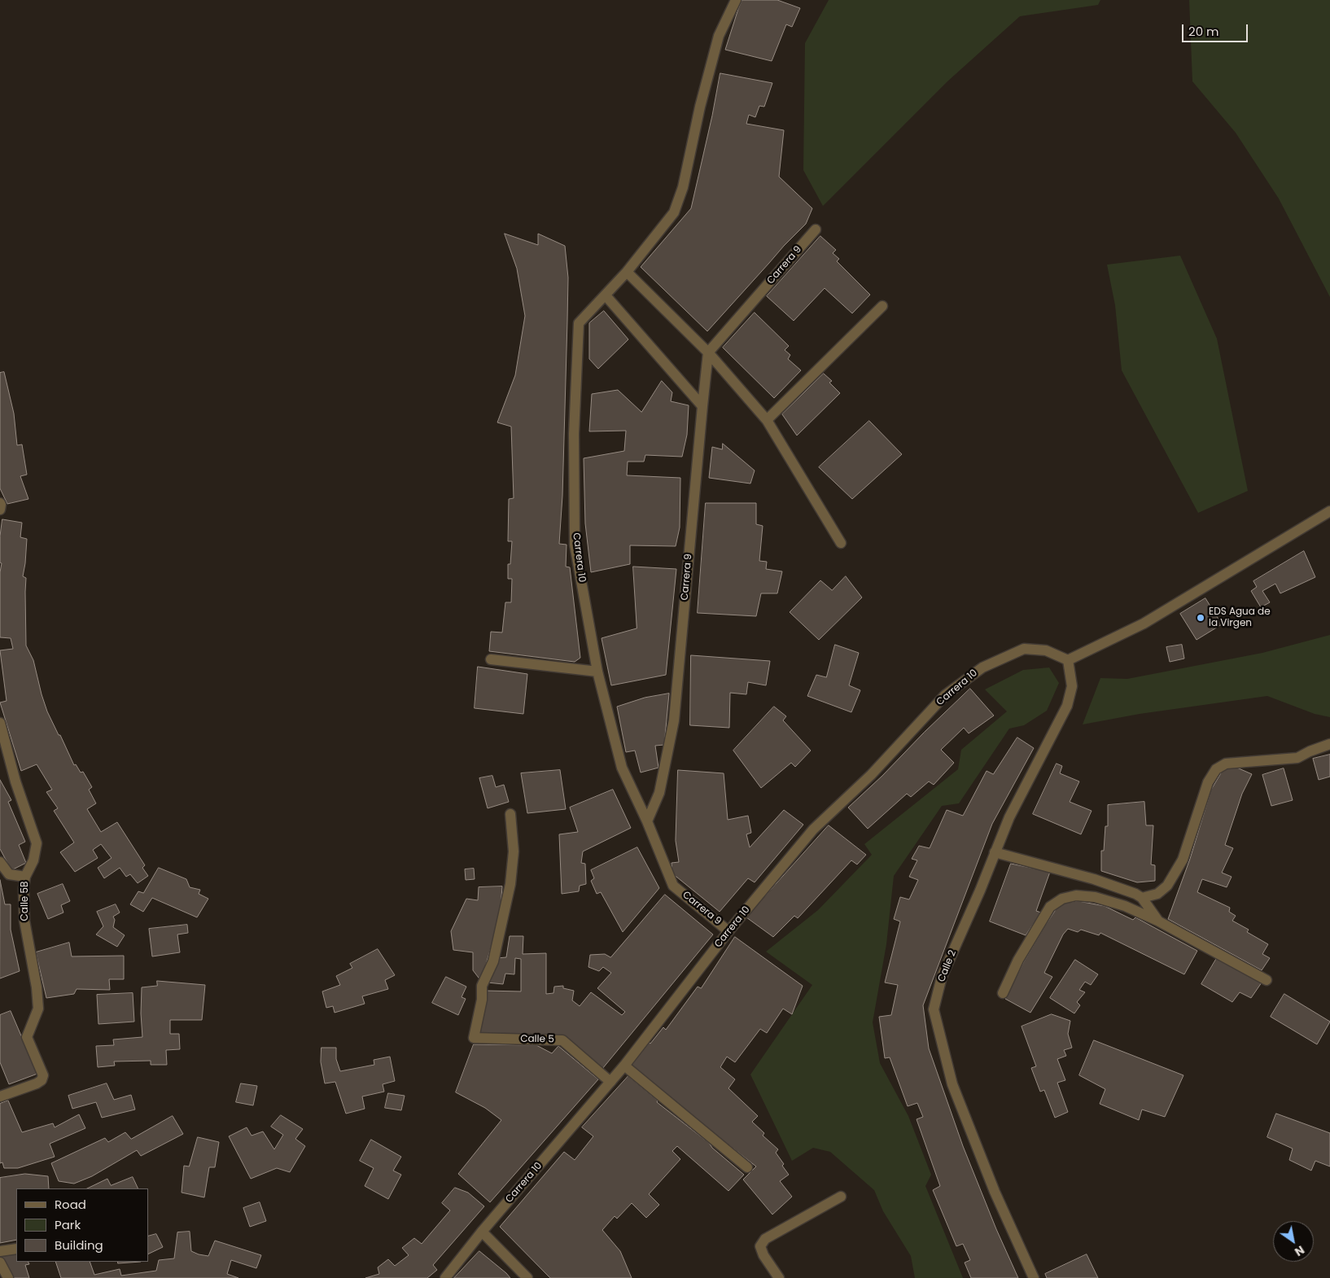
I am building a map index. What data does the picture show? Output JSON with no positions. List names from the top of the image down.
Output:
{
  "streets": {
    "street": [
      "Carrera 9",
      "Carrera 10",
      "Calle 5B",
      "Calle 2",
      "Calle 5"
    ]
  },
  "crossings": [
    ["Carrera 9", "Carrera 10"],
    ["Carrera 10", "Calle 2"],
    ["Carrera 10", "Calle 5"]
  ],
  "places": ["EDS Agua de la Virgen"],
  "legend": ["Road", "Park", "Building"],
  "scale_bar": "20 m",
  "north": "bottom right"
}
